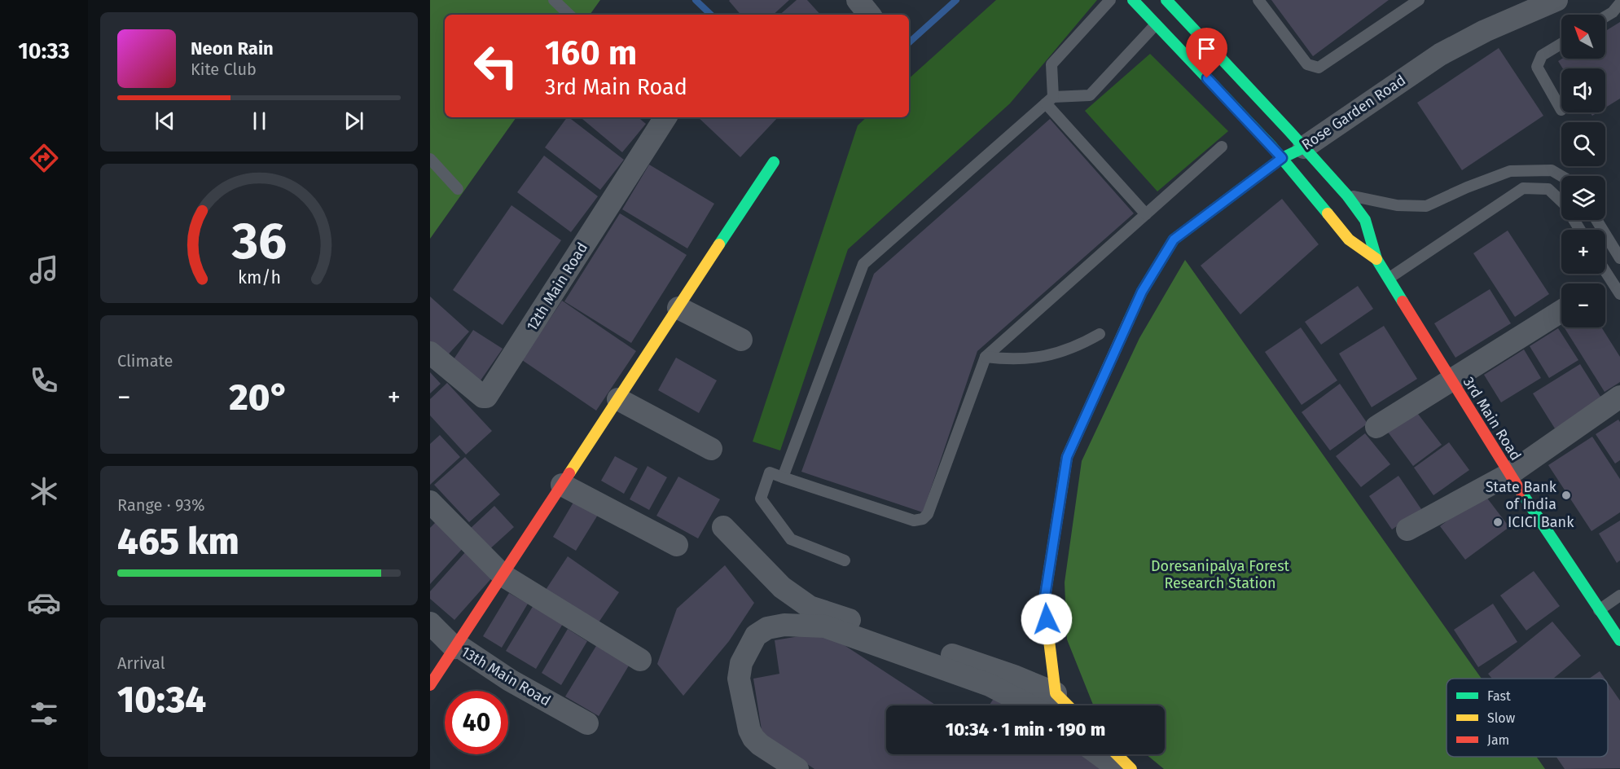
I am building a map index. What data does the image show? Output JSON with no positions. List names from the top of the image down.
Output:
{
  "streets": {
    "street": [
      "Rose Garden Road",
      "12th Main Road",
      "3rd Main Road",
      "13th Main Road"
    ]
  },
  "crossings": [
    ["Rose Garden Road", "3rd Main Road"]
  ],
  "parks": ["Doresanipalya Forest Research Station"],
  "places": ["State Bank of India", "ICICI Bank"],
  "legend": ["Fast", "Slow", "Jam"],
  "north": "top left",
  "page": {
    "tabs": "10:33",
    "map_buttons": ["+", "−"],
    "turn": ["160 m", "3rd Main Road"],
    "song": ["Neon Rain", "Kite Club"],
    "tile": [
      "Climate",
      ["Range · 93%", "465 km"],
      ["Arrival", "10:34"]
    ],
    "heat": ["−", "20°", "+"],
    "limit": "40",
    "trip": "10:34 · 1 min · 190 m",
    "gauge": ["36", "km/h"]
  }
}
